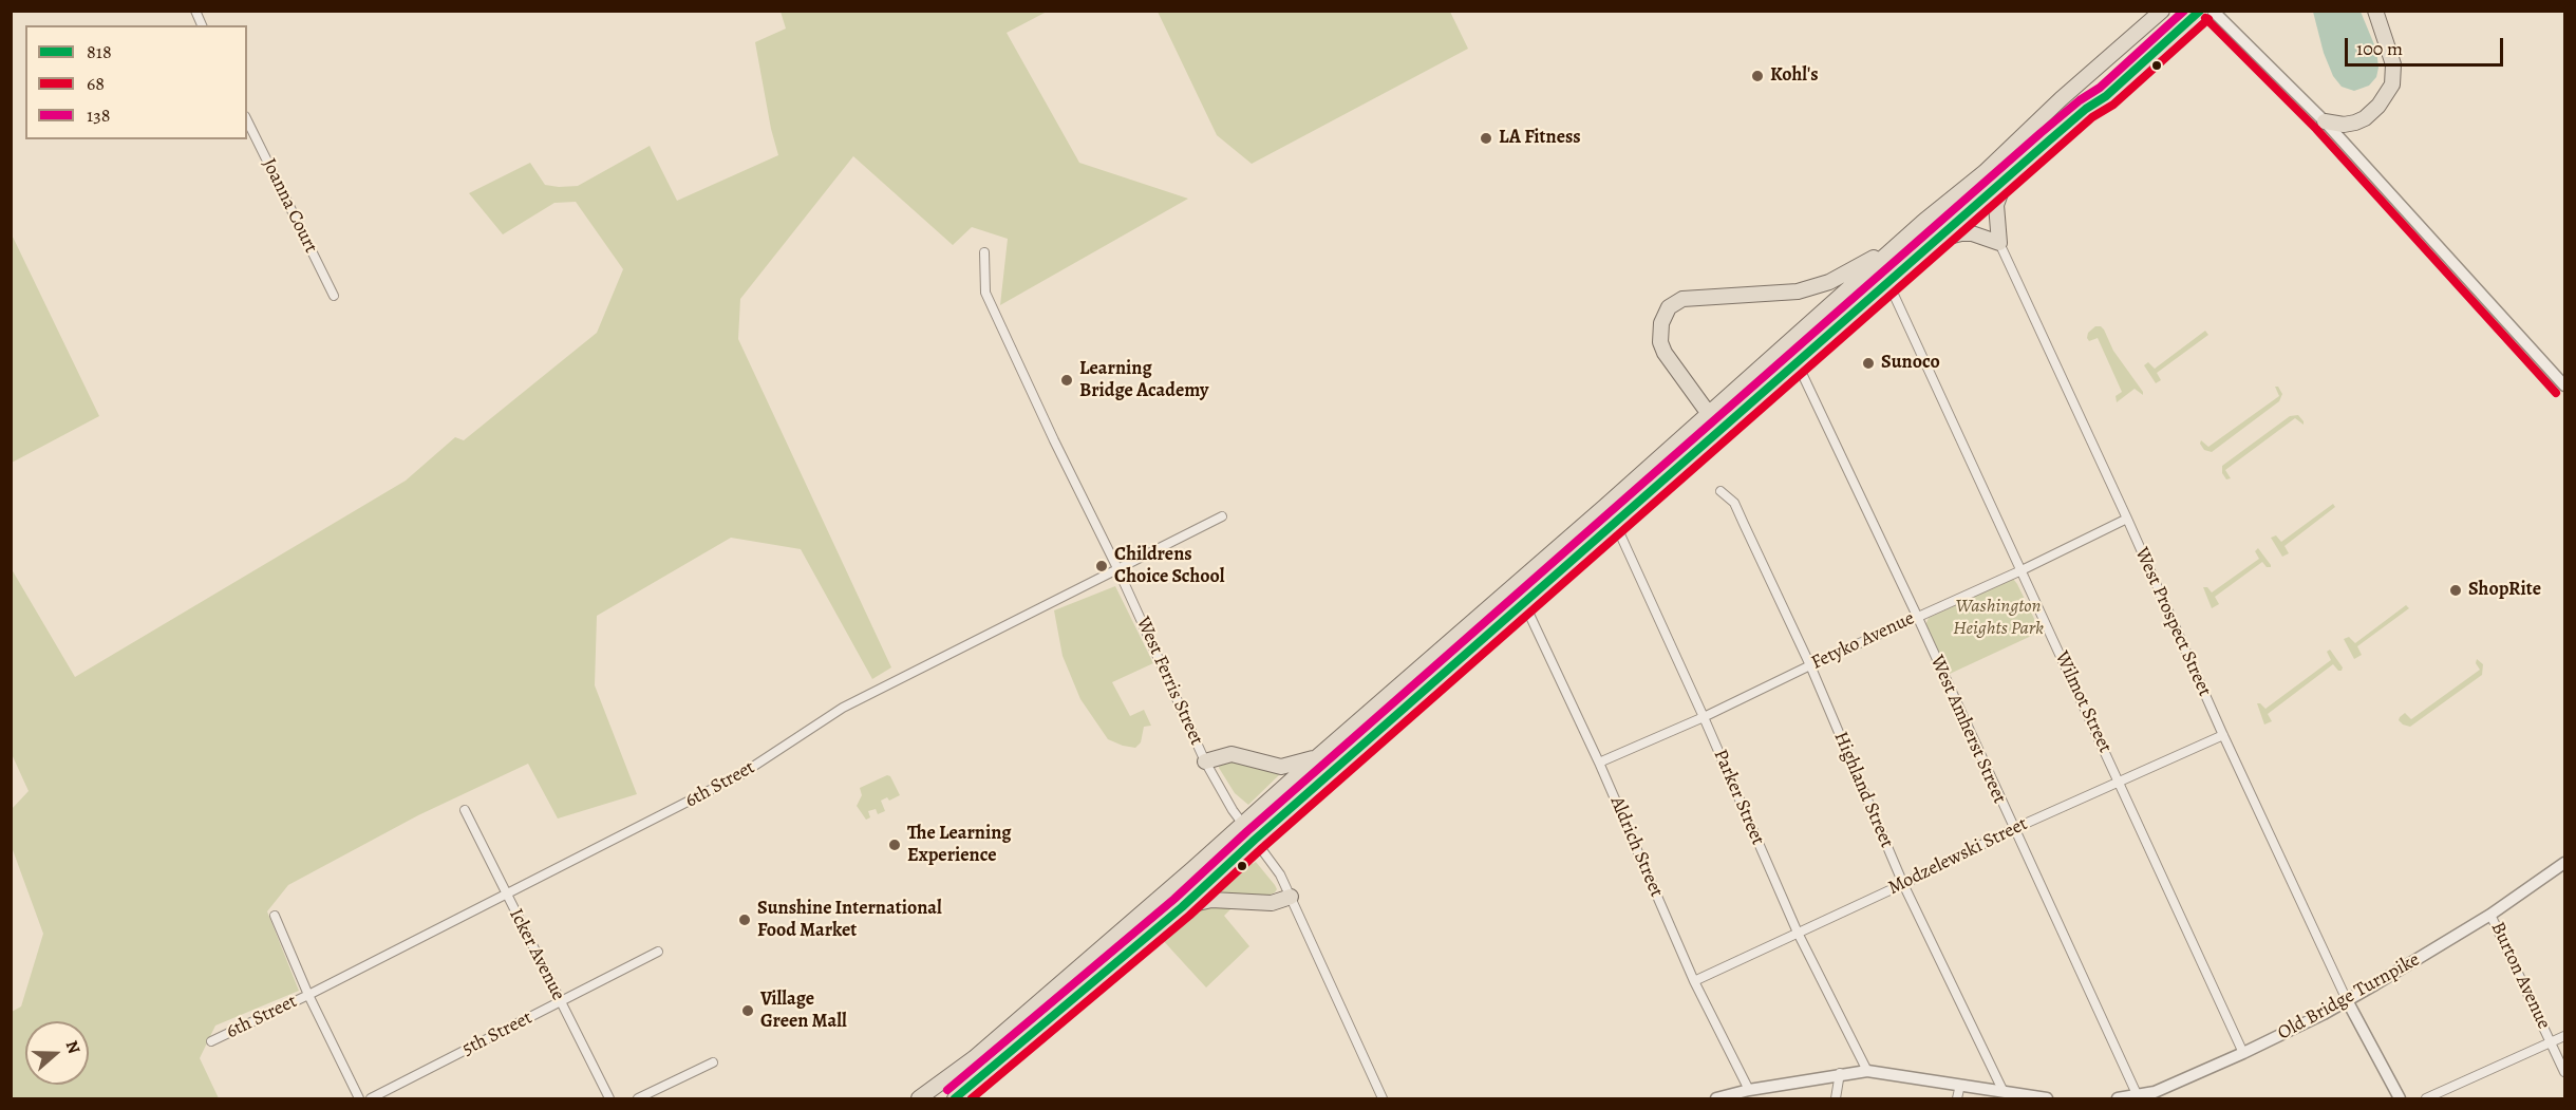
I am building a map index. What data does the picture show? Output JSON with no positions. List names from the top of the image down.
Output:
{
  "streets": {
    "street": [
      "Joanna Court",
      "West Prospect Street",
      "Fetyko Avenue",
      "West Ferris Street",
      "Wilmot Street",
      "West Amherst Street",
      "6th Street",
      "Highland Street",
      "Parker Street",
      "Aldrich Street",
      "Modzelewski Street",
      "Icker Avenue",
      "Burton Avenue",
      "Old Bridge Turnpike",
      "5th Street"
    ]
  },
  "crossings": [
    ["West Prospect Street", "Fetyko Avenue"],
    ["West Prospect Street", "Modzelewski Street"],
    ["West Prospect Street", "Old Bridge Turnpike"],
    ["Fetyko Avenue", "Wilmot Street"],
    ["Fetyko Avenue", "West Amherst Street"],
    ["Fetyko Avenue", "Highland Street"],
    ["Fetyko Avenue", "Parker Street"],
    ["Fetyko Avenue", "Aldrich Street"],
    ["West Ferris Street", "6th Street"],
    ["Wilmot Street", "Modzelewski Street"],
    ["Wilmot Street", "Old Bridge Turnpike"],
    ["West Amherst Street", "Modzelewski Street"],
    ["West Amherst Street", "Old Bridge Turnpike"],
    ["6th Street", "Icker Avenue"],
    ["Highland Street", "Modzelewski Street"],
    ["Parker Street", "Modzelewski Street"],
    ["Aldrich Street", "Modzelewski Street"],
    ["Icker Avenue", "5th Street"],
    ["Burton Avenue", "Old Bridge Turnpike"]
  ],
  "parks": ["Washington Heights Park"],
  "places": [
    "Kohl's",
    "LA Fitness",
    "Sunoco",
    "Learning Bridge Academy",
    "Childrens Choice School",
    "ShopRite",
    "The Learning Experience",
    "Sunshine International Food Market",
    "Village Green Mall"
  ],
  "lines": ["transit line 818", "transit line 138", "transit line 68"],
  "legend": ["818", "68", "138"],
  "scale_bar": "100 m",
  "north": "right"
}
